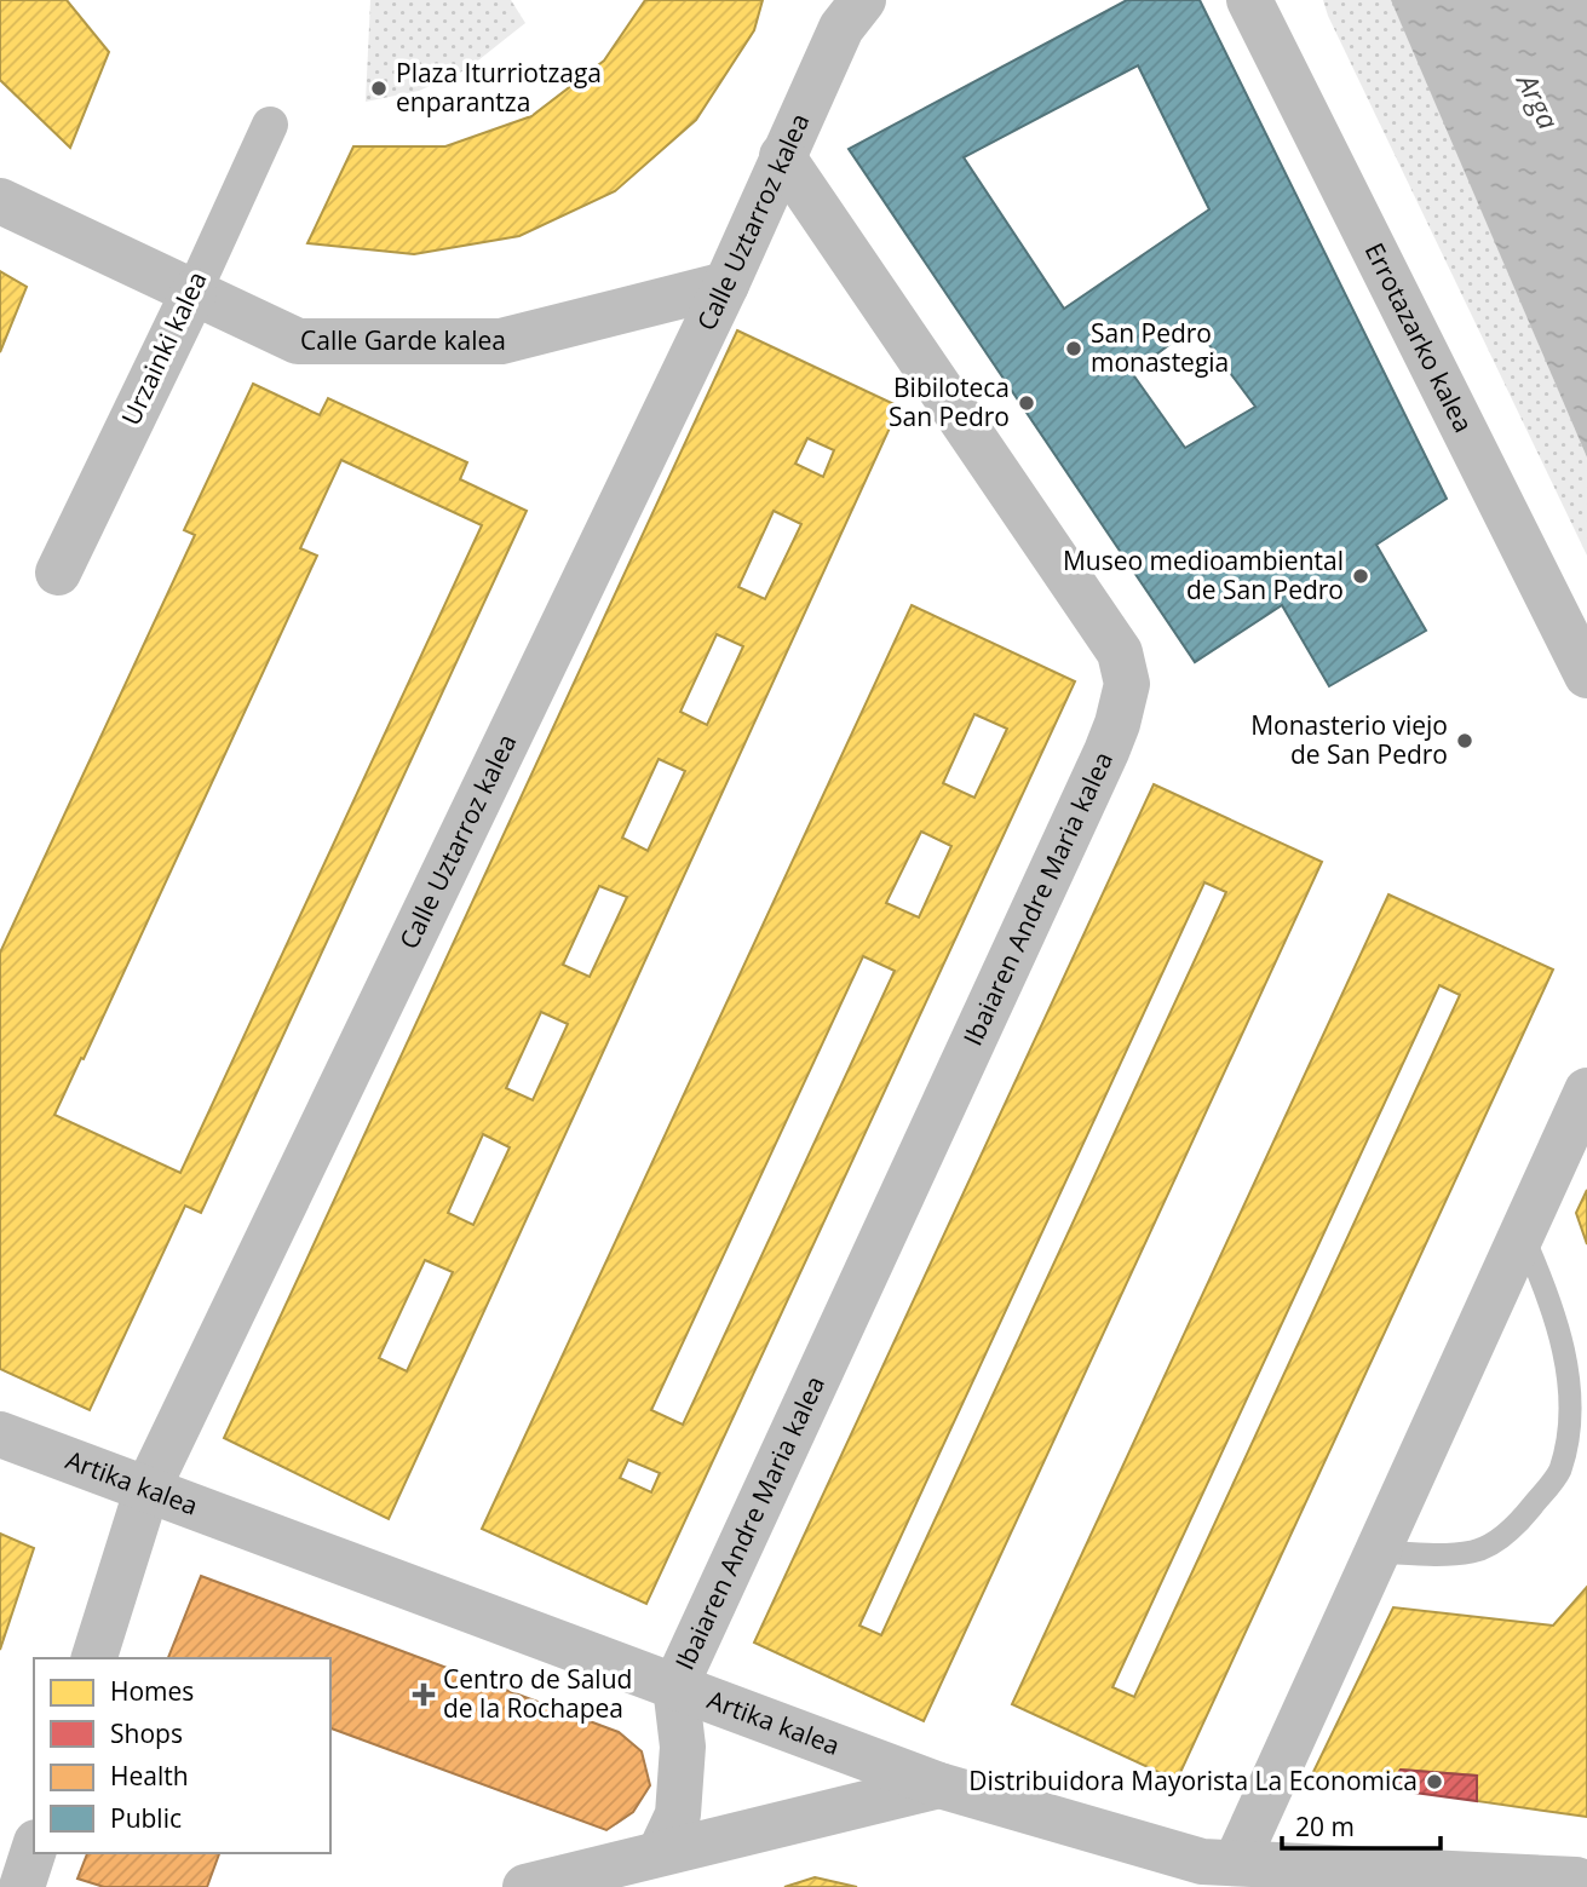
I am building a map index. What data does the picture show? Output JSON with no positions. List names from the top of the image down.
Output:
{
  "streets": {
    "street": [
      "Calle Uztarroz kalea",
      "Calle Garde kalea",
      "Errotazarko kalea",
      "Urzainki kalea",
      "Ibaiaren Andre Maria kalea",
      "Artika kalea"
    ]
  },
  "crossings": [
    ["Calle Uztarroz kalea", "Calle Garde kalea"],
    ["Calle Uztarroz kalea", "Ibaiaren Andre Maria kalea"],
    ["Calle Uztarroz kalea", "Artika kalea"],
    ["Calle Garde kalea", "Urzainki kalea"],
    ["Ibaiaren Andre Maria kalea", "Artika kalea"]
  ],
  "water": ["Arga"],
  "places": {
    "other": [
      "Plaza Iturriotzaga enparantza",
      "San Pedro monastegia",
      "Bibiloteca San Pedro",
      "Museo medioambiental de San Pedro",
      "Monasterio viejo de San Pedro",
      "Distribuidora Mayorista La Economica"
    ],
    "health": ["Centro de Salud de la Rochapea"]
  },
  "legend": [
    "Homes",
    "Shops",
    "Health",
    "Public"
  ],
  "scale_bar": "20 m"
}
